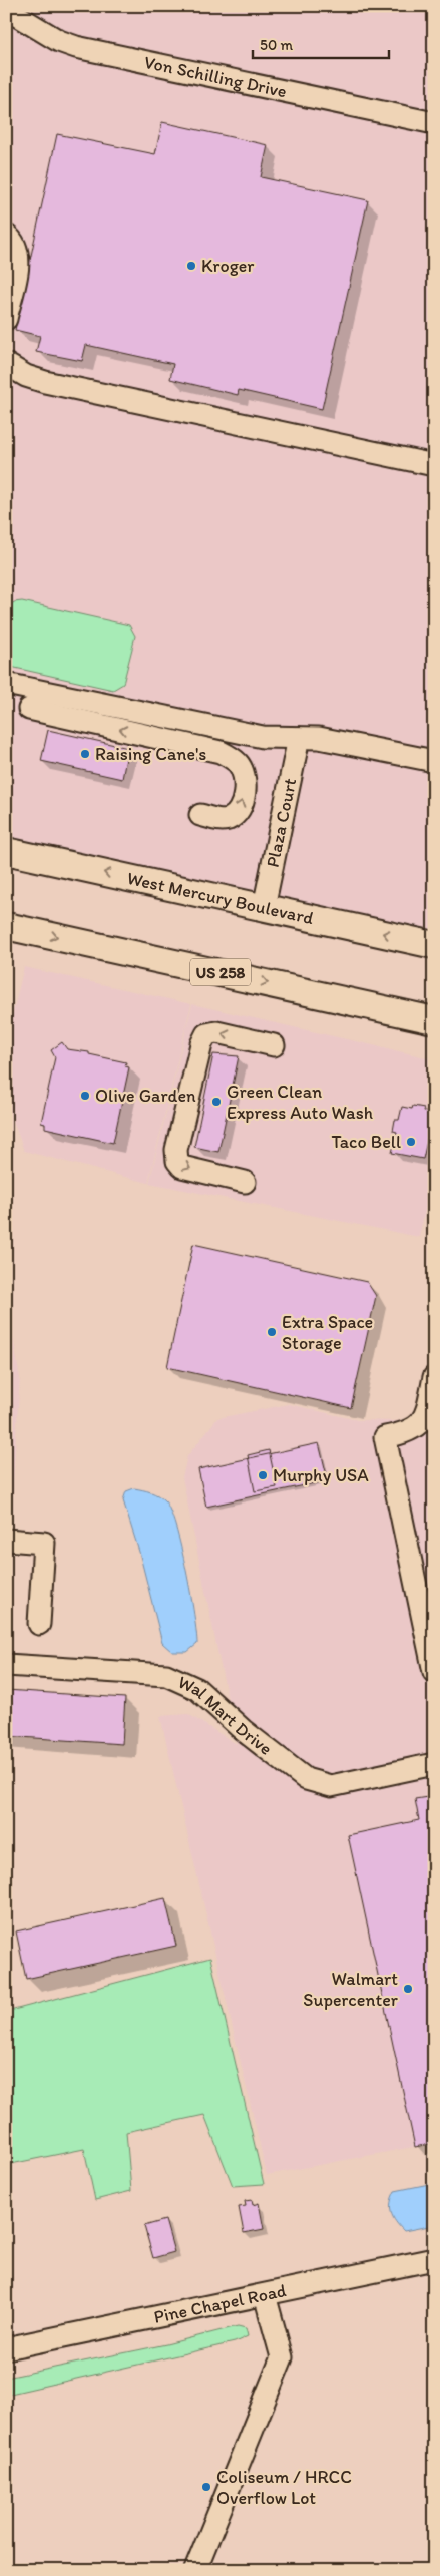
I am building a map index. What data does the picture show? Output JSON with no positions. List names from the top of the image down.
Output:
{
  "streets": {
    "main road": ["West Mercury Boulevard", "US 258"],
    "street": [
      "Von Schilling Drive",
      "Plaza Court",
      "Wal Mart Drive",
      "Pine Chapel Road"
    ]
  },
  "crossings": [
    ["Plaza Court", "West Mercury Boulevard"]
  ],
  "places": [
    "Kroger",
    "Raising Cane's",
    "Olive Garden",
    "Green Clean Express Auto Wash",
    "Taco Bell",
    "Extra Space Storage",
    "Murphy USA",
    "Walmart Supercenter",
    "Coliseum / HRCC Overflow Lot"
  ],
  "scale_bar": "50 m"
}
